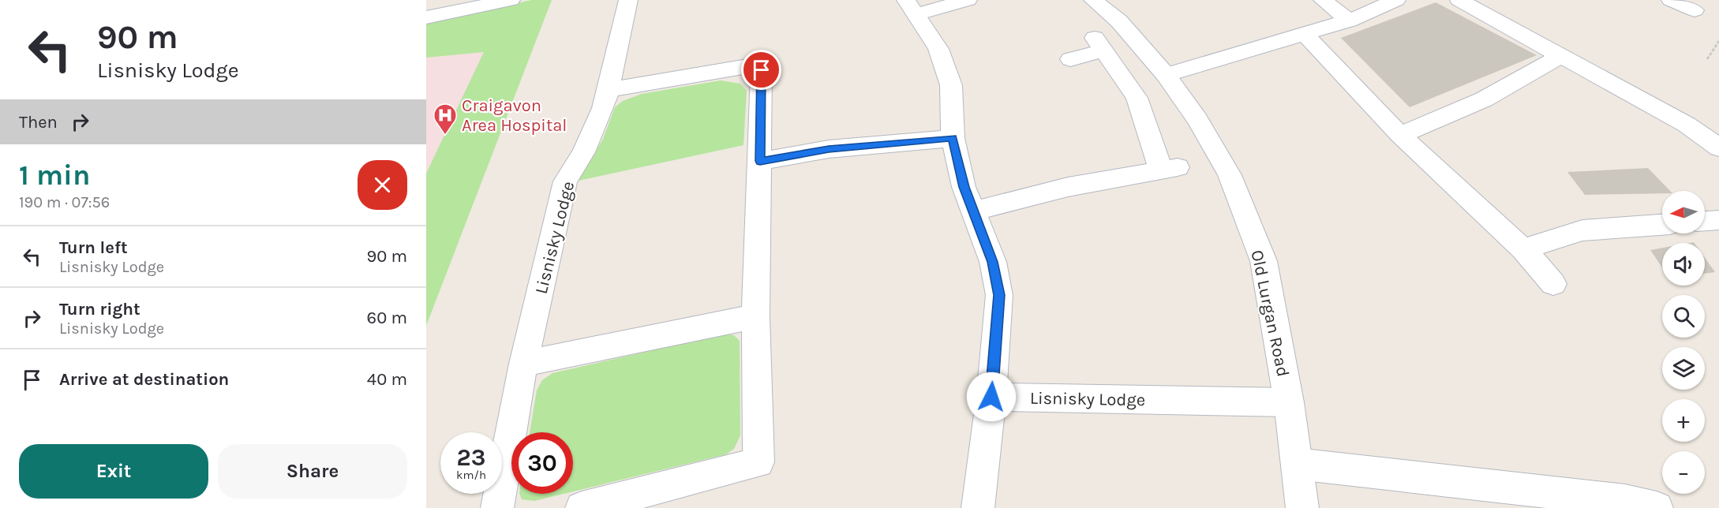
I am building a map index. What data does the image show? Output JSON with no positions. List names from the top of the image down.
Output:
{
  "streets": {
    "street": ["Lisnisky Lodge", "Old Lurgan Road"]
  },
  "crossings": [
    ["Lisnisky Lodge", "Old Lurgan Road"]
  ],
  "places": {
    "hospital": ["Craigavon Area Hospital"]
  },
  "north": "left",
  "page": {
    "turn": ["90 m", "Lisnisky Lodge"],
    "then": "Then",
    "heading": ["1 min", "190 m · 07:56"],
    "map_buttons": ["+", "−"],
    "list": [
      {
        "name": "Turn left",
        "note": "Lisnisky Lodge",
        "value": "90 m"
      },
      {
        "name": "Turn right",
        "note": "Lisnisky Lodge",
        "value": "60 m"
      },
      {
        "name": "Arrive at destination",
        "value": "40 m"
      }
    ],
    "speed": "23 km/h",
    "limit": "30",
    "buttons": ["Exit", "Share"]
  }
}
